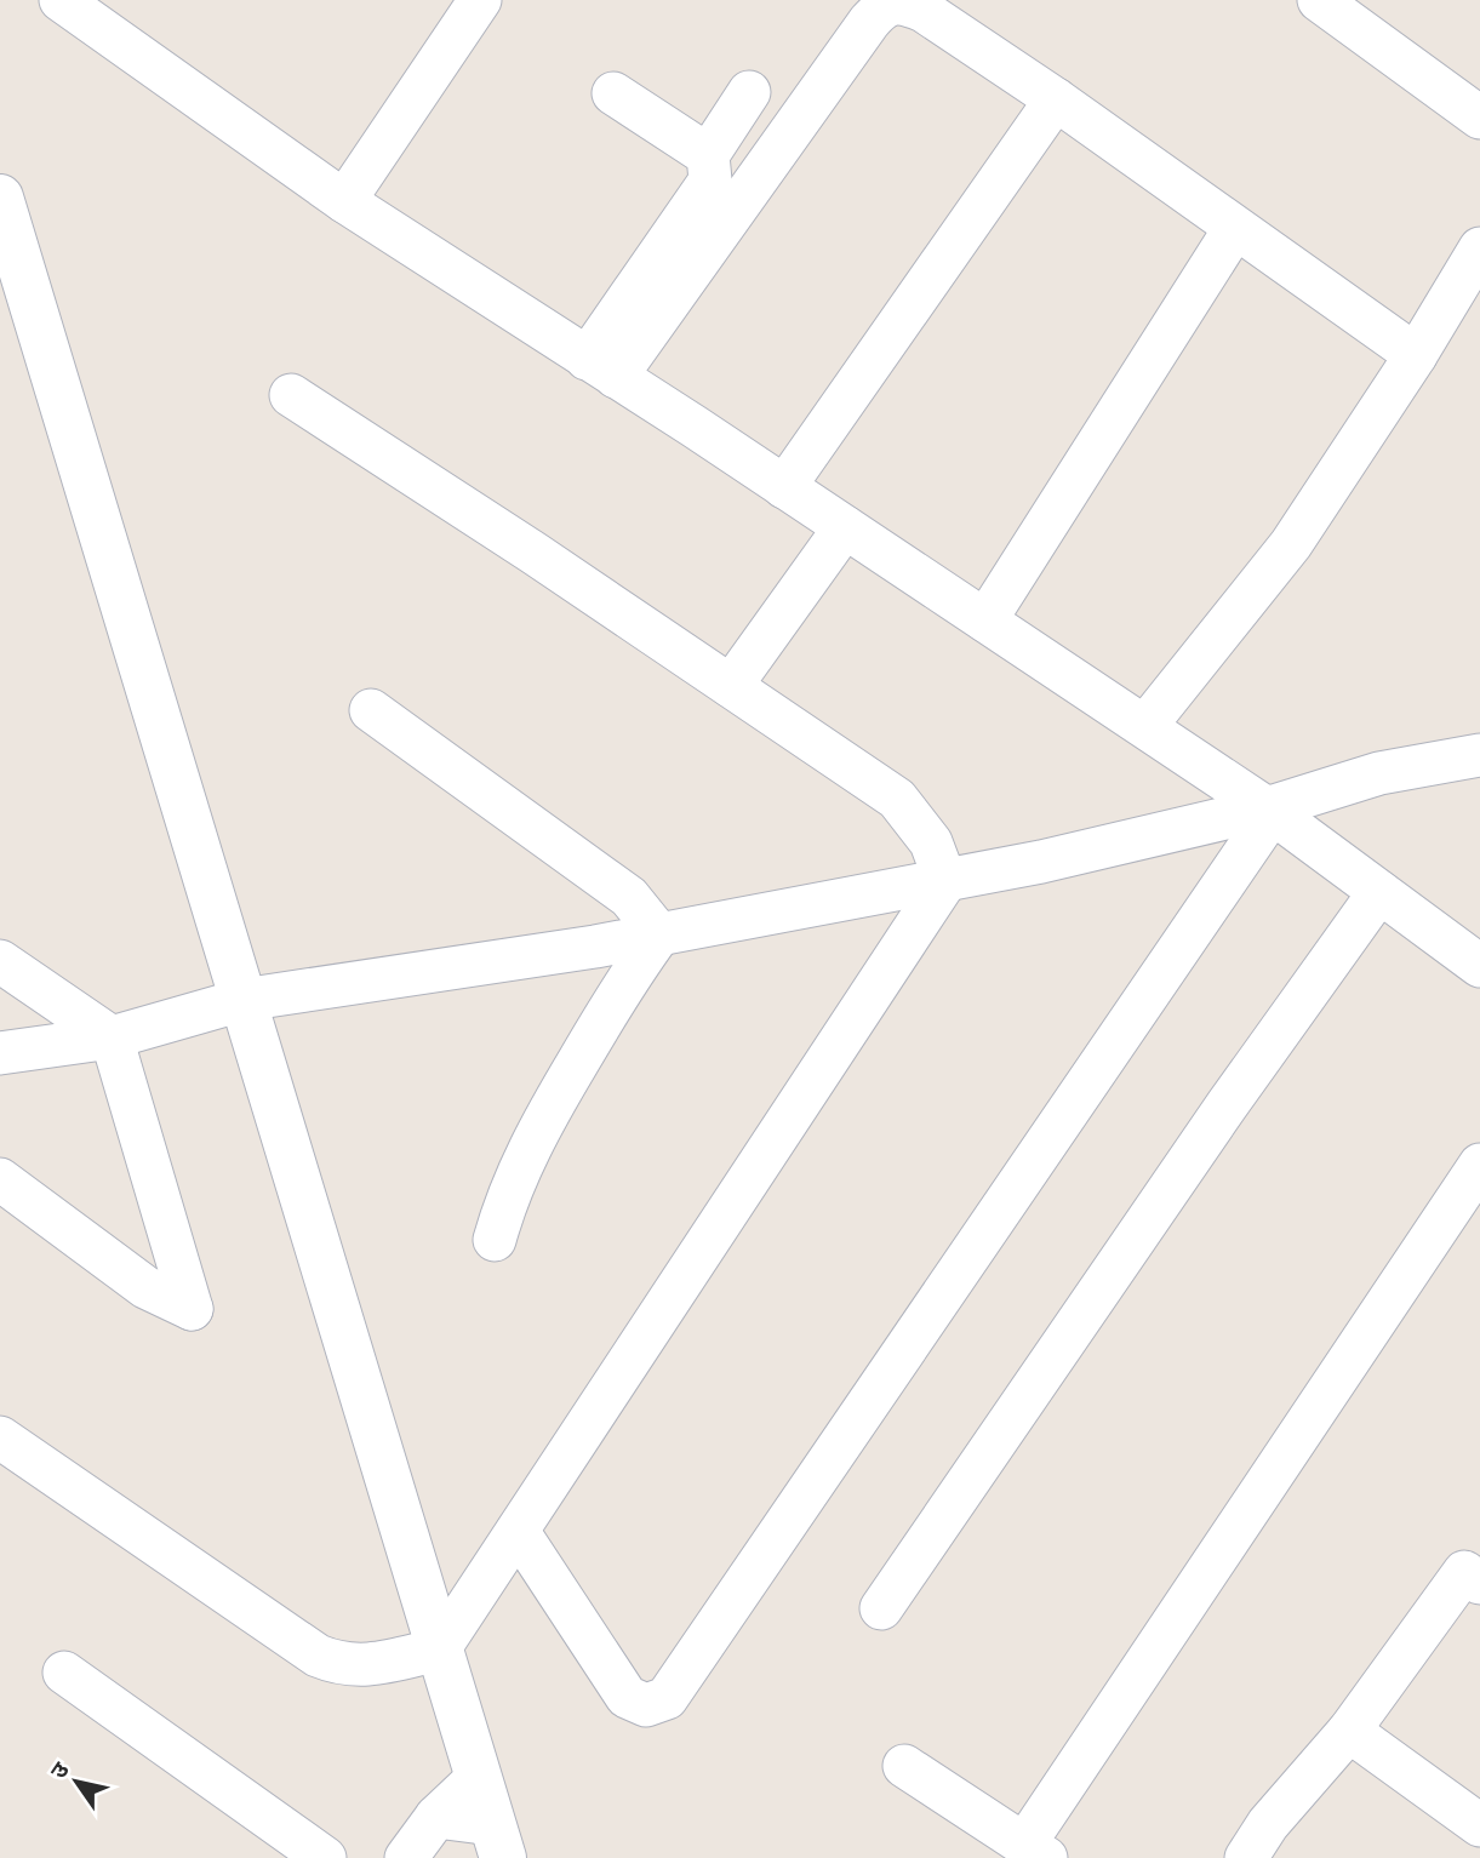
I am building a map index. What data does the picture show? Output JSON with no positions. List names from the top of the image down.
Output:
{
  "north": "top left"
}
